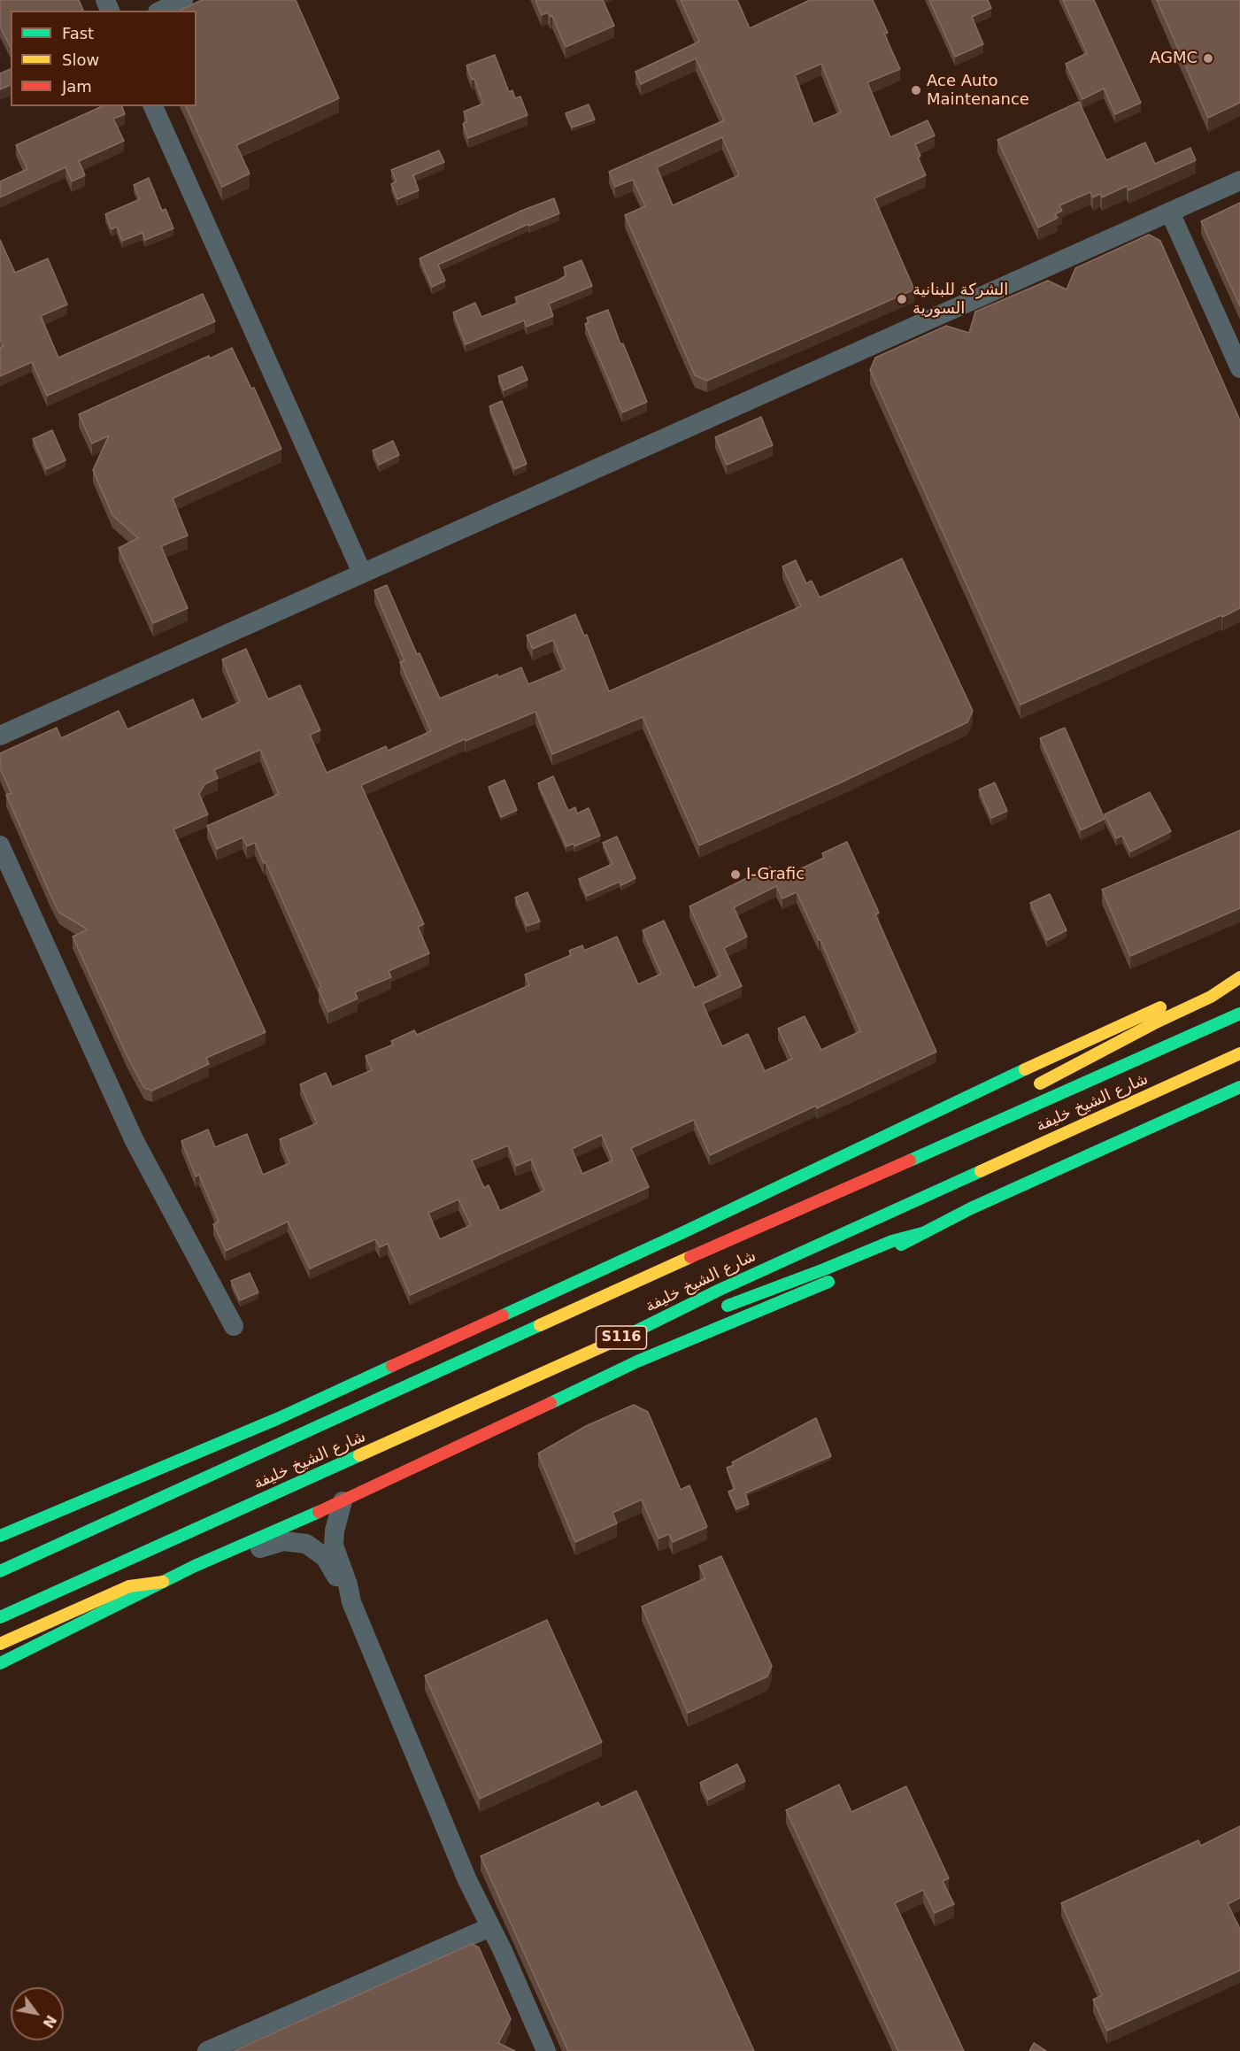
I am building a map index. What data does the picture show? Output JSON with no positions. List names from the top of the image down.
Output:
{
  "streets": {
    "main road": ["شارع الشيخ خليفة", "S116"]
  },
  "places": [
    "AGMC",
    "Ace Auto Maintenance",
    "الشركة للبنانية السورية",
    "I-Grafic"
  ],
  "legend": ["Fast", "Slow", "Jam"],
  "north": "bottom right"
}
